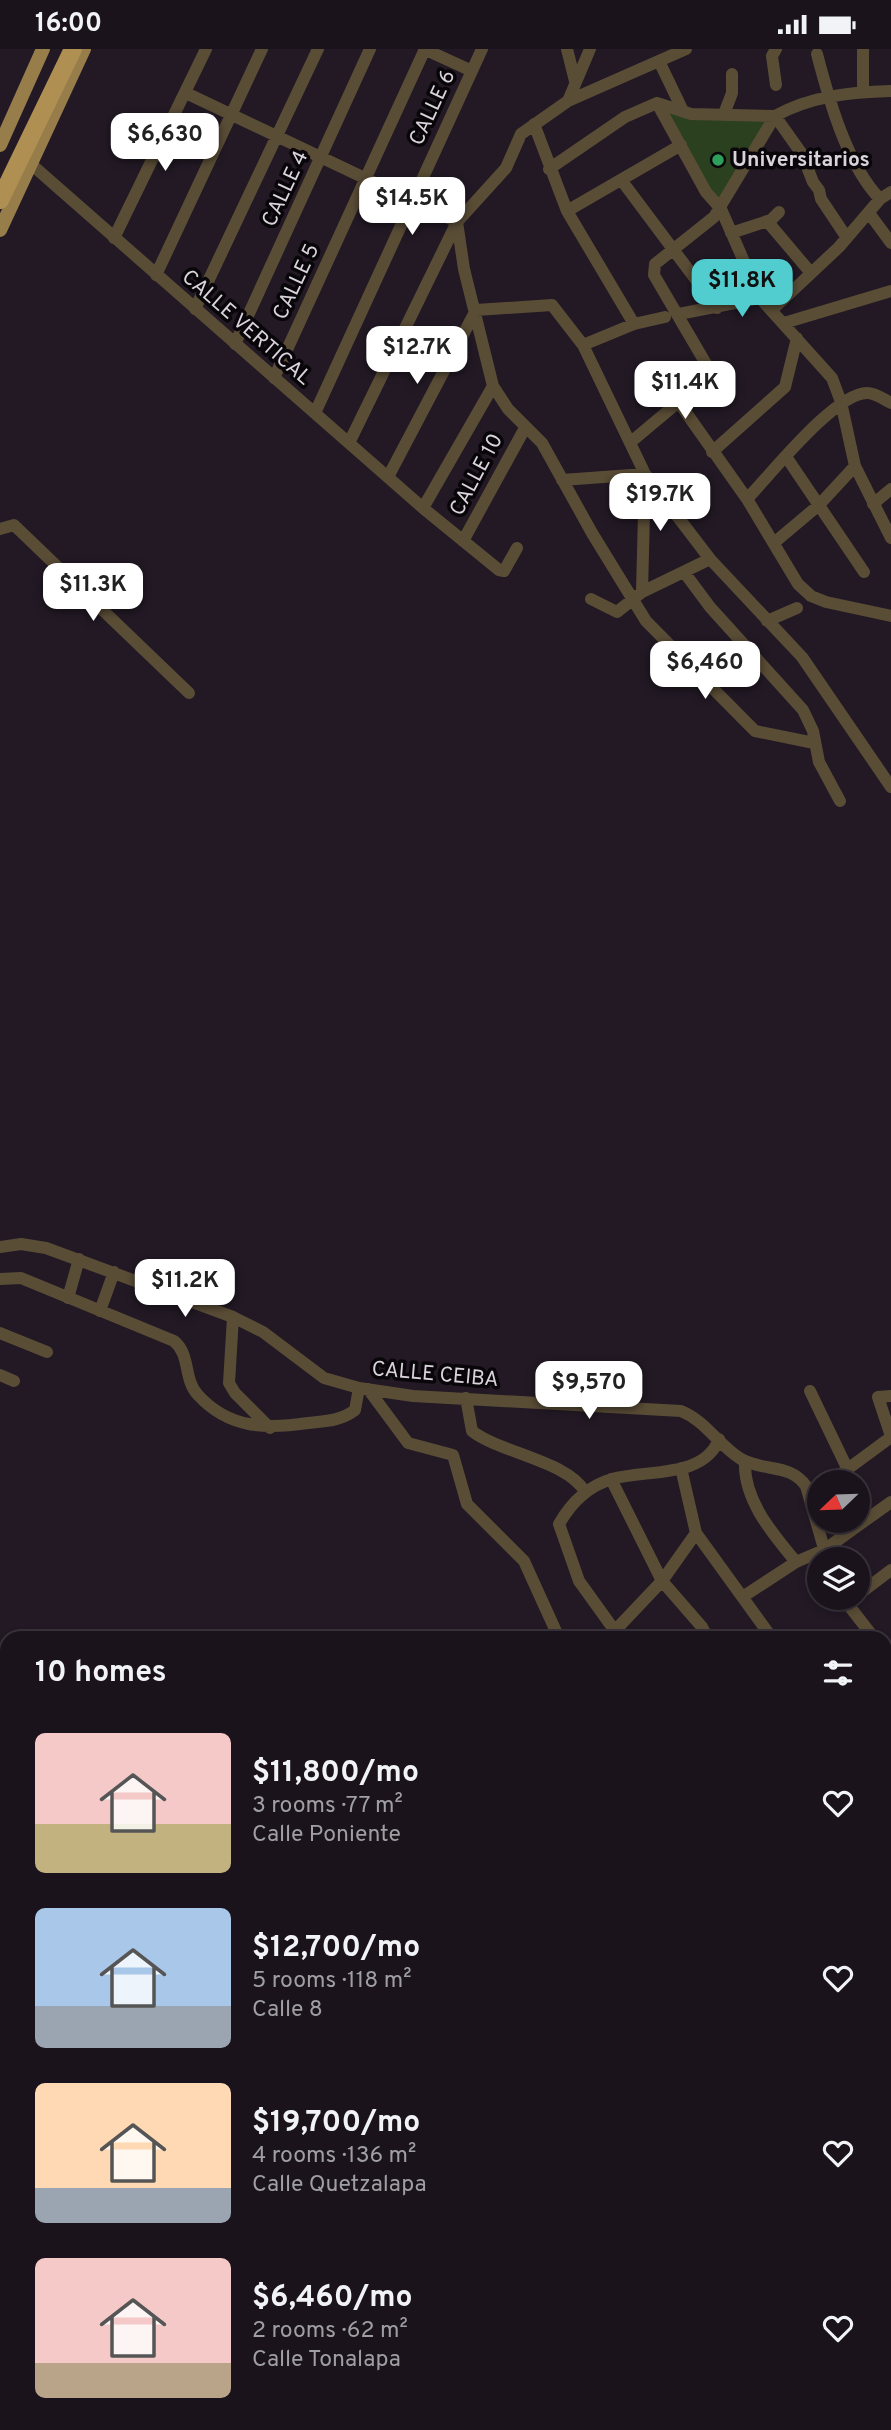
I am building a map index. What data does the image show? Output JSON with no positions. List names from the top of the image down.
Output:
{
  "streets": {
    "street": [
      "CALLE 6",
      "CALLE 4",
      "CALLE 5",
      "CALLE VERTICAL",
      "CALLE 10",
      "CALLE CEIBA"
    ]
  },
  "crossings": [
    ["CALLE 6", "CALLE VERTICAL"],
    ["CALLE 4", "CALLE VERTICAL"],
    ["CALLE 5", "CALLE VERTICAL"],
    ["CALLE VERTICAL", "CALLE 10"]
  ],
  "places": ["Universitarios"],
  "north": "bottom left",
  "page": {
    "status": "16:00",
    "price": [
      "$6,630",
      "$14.5K",
      "$11.8K",
      "$12.7K",
      "$11.4K",
      "$19.7K",
      "$11.3K",
      "$6,460",
      "$11.2K",
      "$9,570"
    ],
    "heading": "10 homes",
    "list": [
      {
        "name": "$11,800/mo",
        "note": "3 rooms · 77 m² · Calle Poniente"
      },
      {
        "name": "$12,700/mo",
        "note": "5 rooms · 118 m² · Calle 8"
      },
      {
        "name": "$19,700/mo",
        "note": "4 rooms · 136 m² · Calle Quetzalapa"
      },
      {
        "name": "$6,460/mo",
        "note": "2 rooms · 62 m² · Calle Tonalapa"
      }
    ]
  }
}
